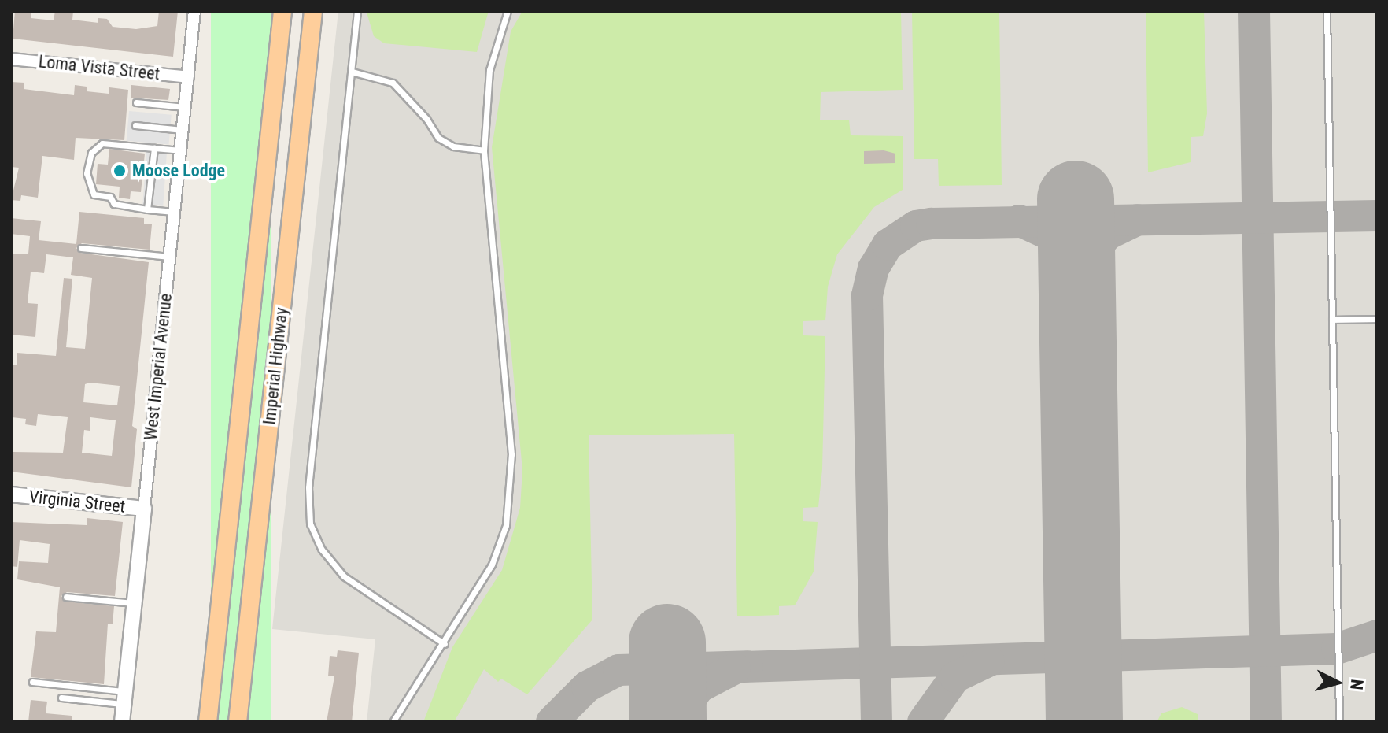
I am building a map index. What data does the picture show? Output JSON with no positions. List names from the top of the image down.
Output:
{
  "streets": {
    "main road": ["Imperial Highway"],
    "street": ["Loma Vista Street", "West Imperial Avenue", "Virginia Street"]
  },
  "crossings": [
    ["Loma Vista Street", "West Imperial Avenue"],
    ["West Imperial Avenue", "Virginia Street"]
  ],
  "places": ["Moose Lodge"],
  "north": "right"
}
